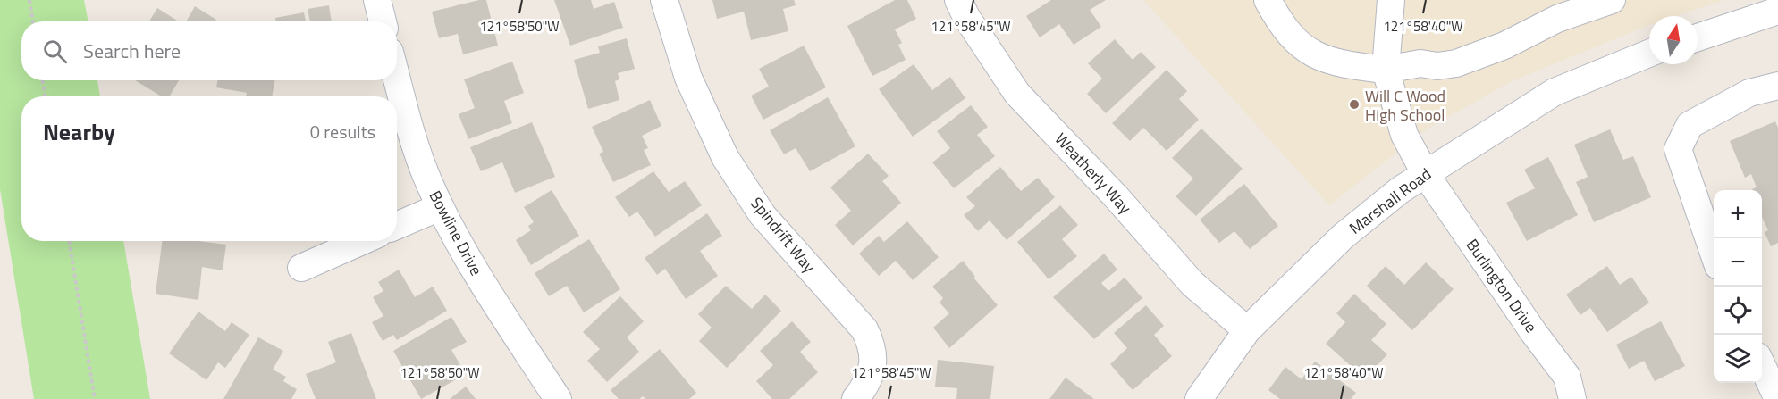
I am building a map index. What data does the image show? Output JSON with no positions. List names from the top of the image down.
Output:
{
  "streets": {
    "street": [
      "Weatherly Way",
      "Marshall Road",
      "Bowline Drive",
      "Spindrift Way",
      "Burlington Drive"
    ]
  },
  "crossings": [
    ["Weatherly Way", "Marshall Road"],
    ["Marshall Road", "Burlington Drive"]
  ],
  "places": ["Will C Wood High School"],
  "north": "top",
  "page": {
    "search": "Search here",
    "heading": ["Nearby", "0 results"],
    "map_buttons": ["+", "−"]
  },
  "coordinates": ["121°58'50\"W", "121°58'45\"W", "121°58'40\"W"]
}
